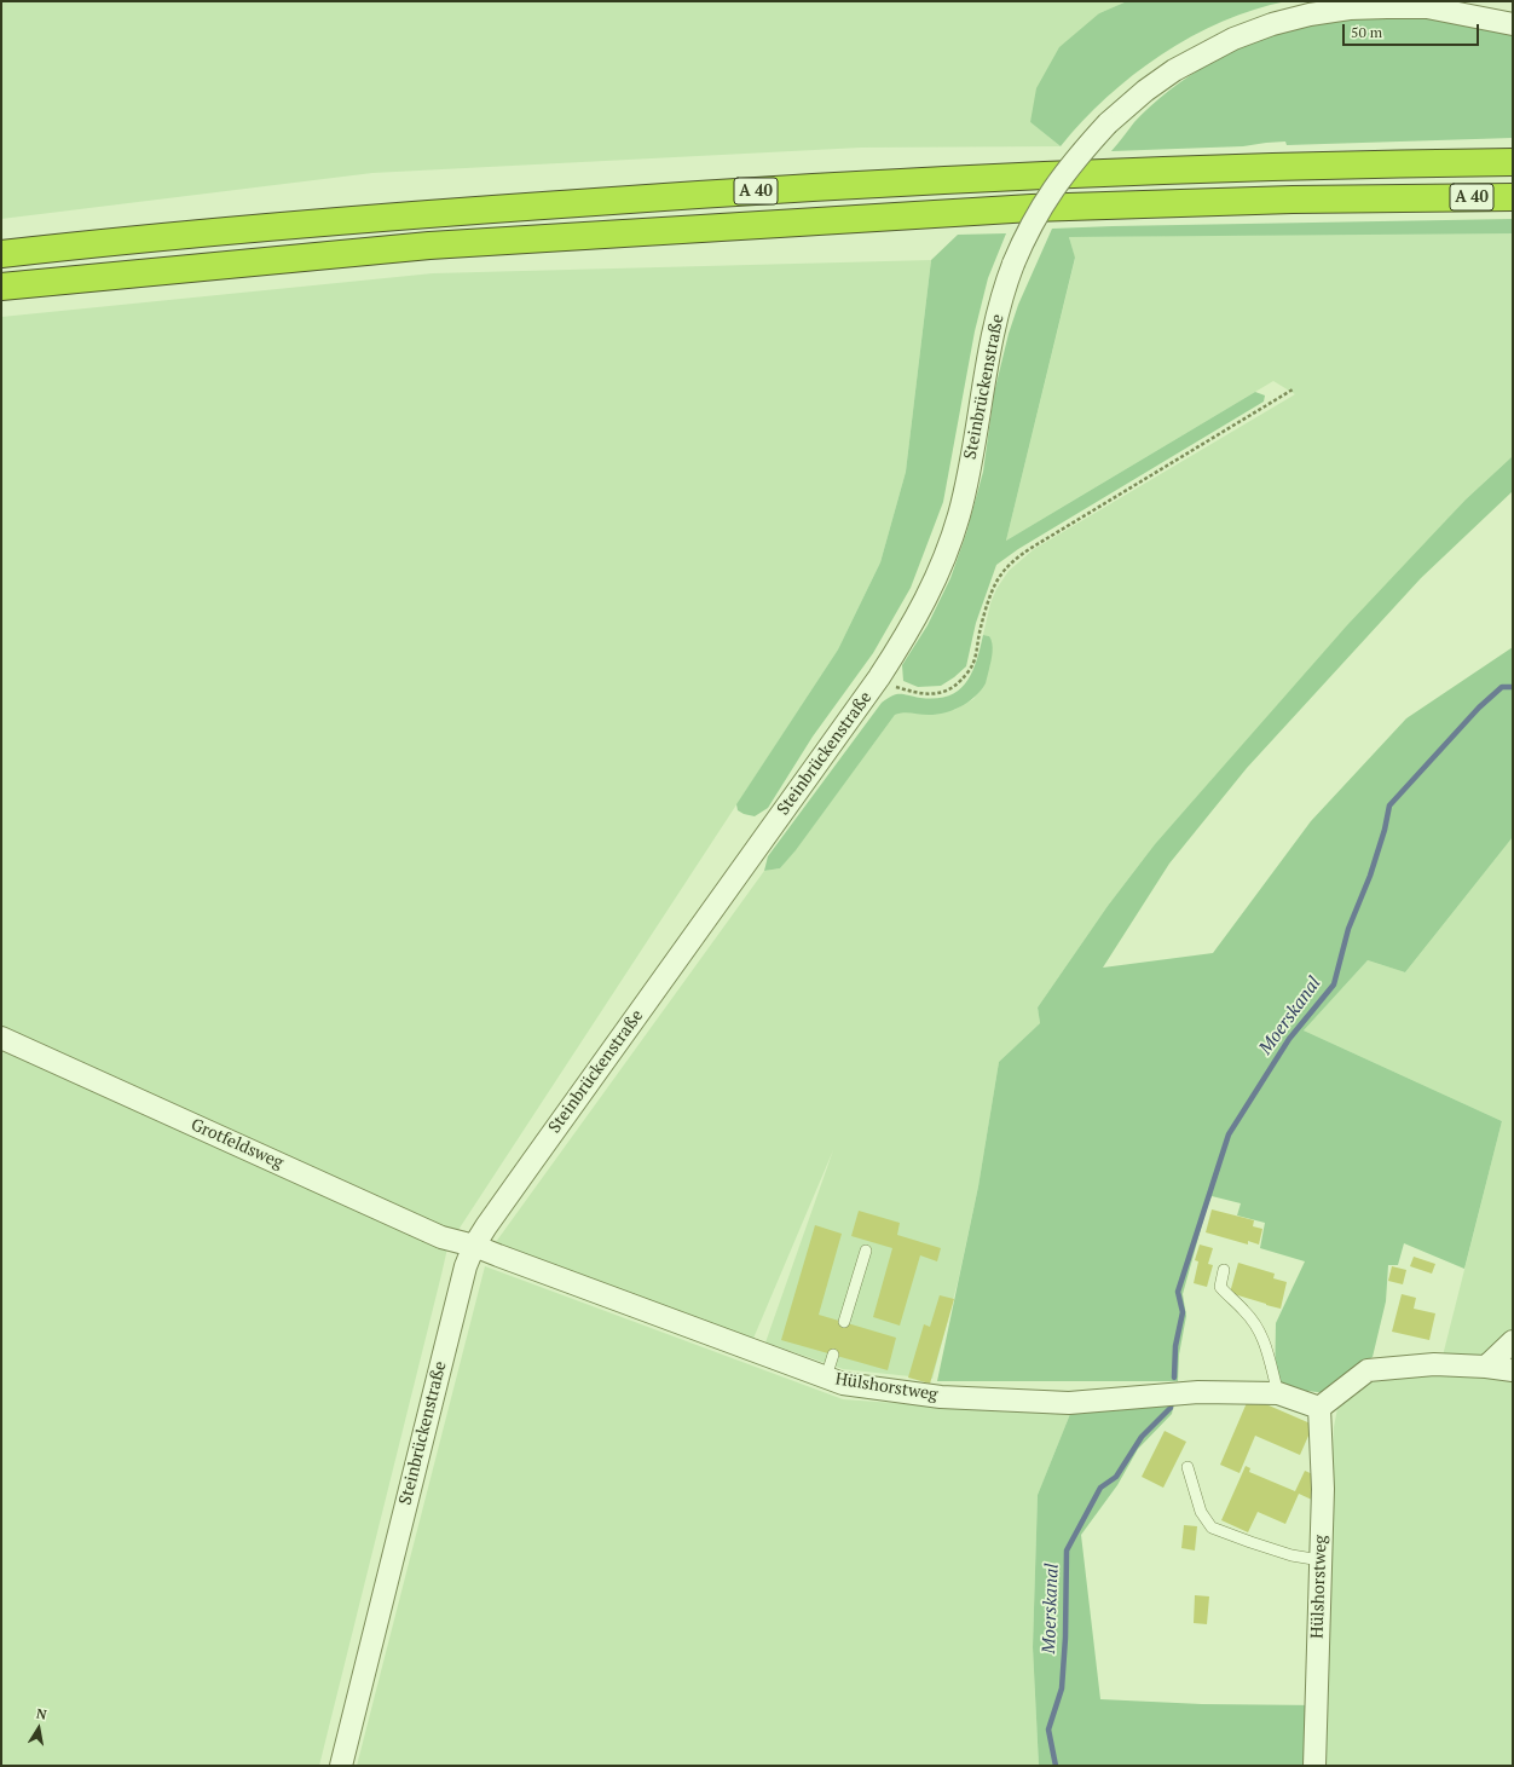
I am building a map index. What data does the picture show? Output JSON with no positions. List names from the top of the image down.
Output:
{
  "streets": {
    "highway": ["A 40"],
    "street": ["Steinbrückenstraße", "Grotfeldsweg", "Hülshorstweg"]
  },
  "crossings": [
    ["Steinbrückenstraße", "Grotfeldsweg"],
    ["Steinbrückenstraße", "Hülshorstweg"],
    ["Grotfeldsweg", "Hülshorstweg"]
  ],
  "water": ["Moerskanal"],
  "scale_bar": "50 m",
  "north": "top"
}
